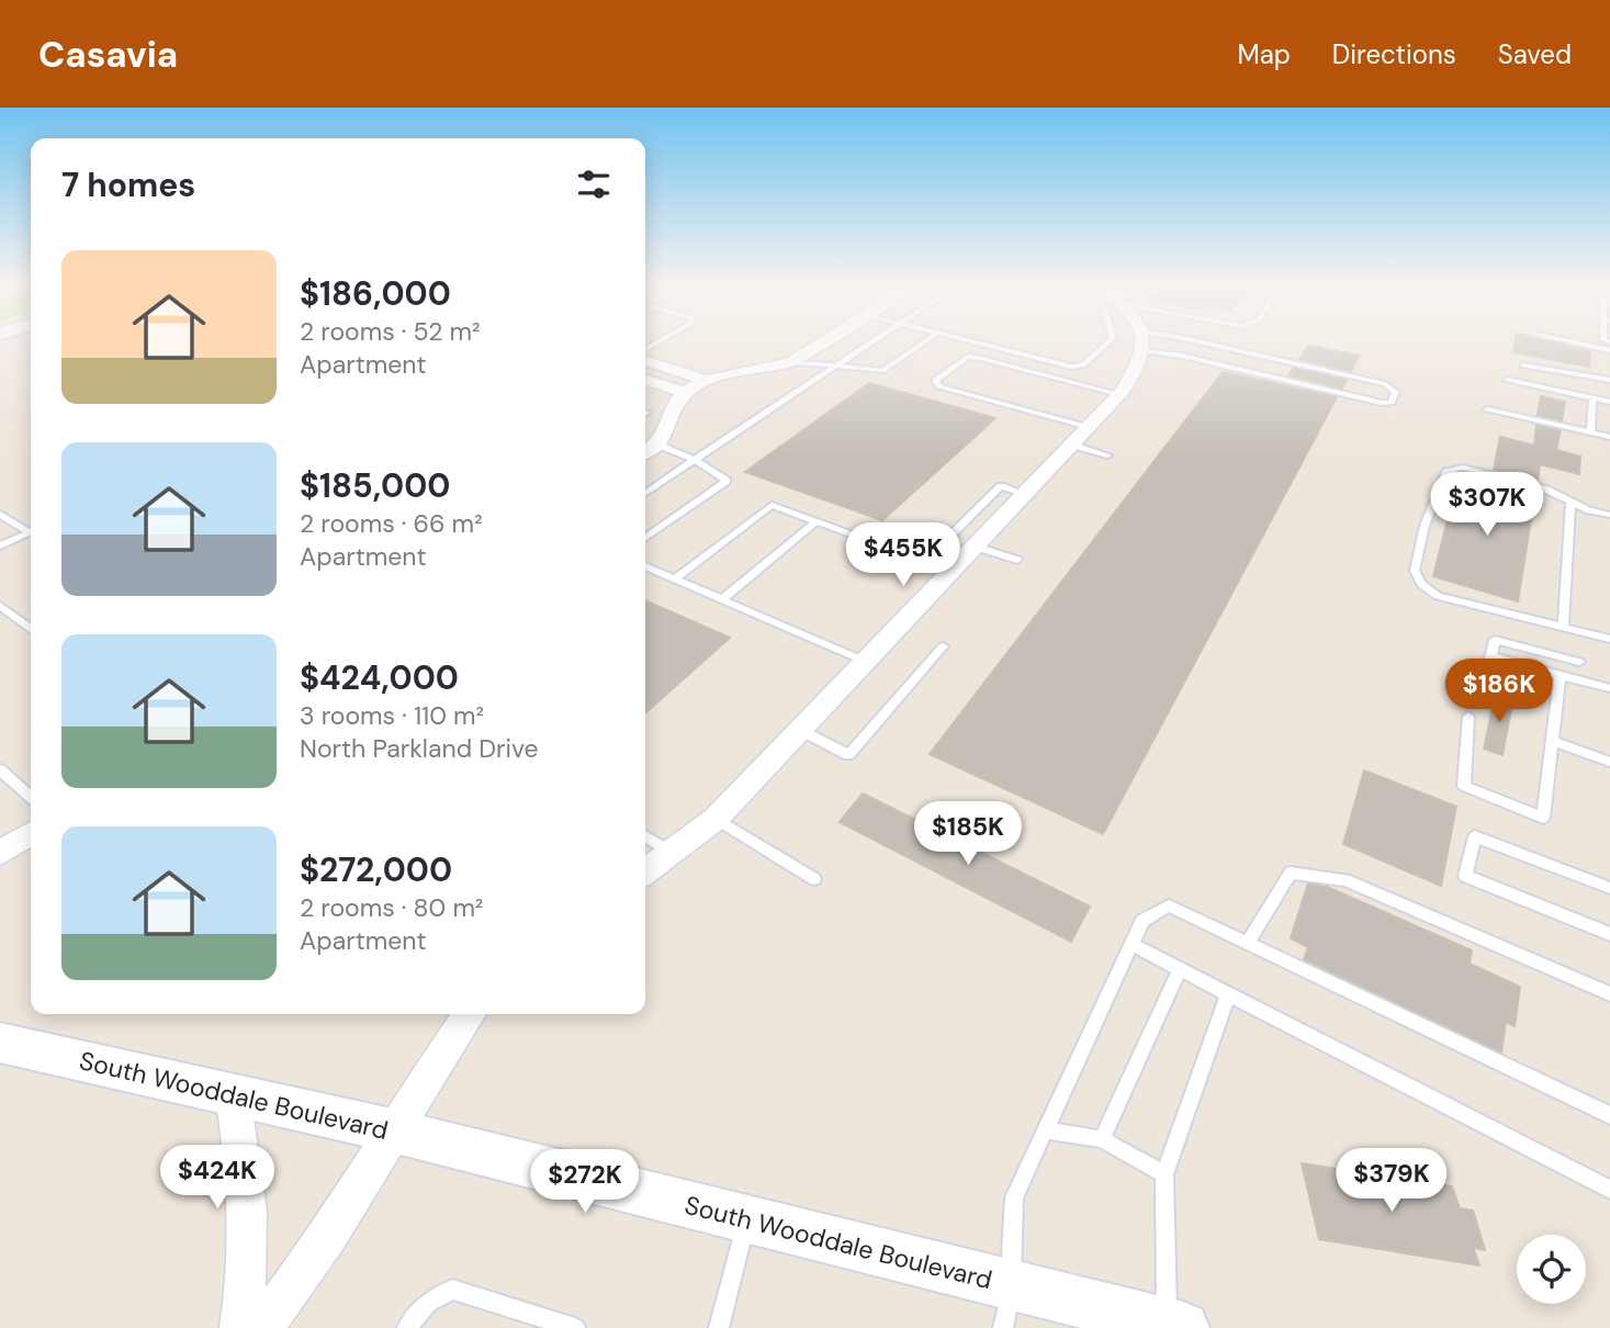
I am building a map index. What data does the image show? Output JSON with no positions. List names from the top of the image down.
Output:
{
  "streets": {
    "street": ["South Wooddale Boulevard"]
  },
  "page": {
    "header": "Casavia",
    "nav": ["Map", "Directions", "Saved"],
    "heading": "7 homes",
    "list": [
      {
        "name": "$186,000",
        "note": "2 rooms · 52 m² · Apartment"
      },
      {
        "name": "$185,000",
        "note": "2 rooms · 66 m² · Apartment"
      },
      {
        "name": "$424,000",
        "note": "3 rooms · 110 m² · North Parkland Drive"
      },
      {
        "name": "$272,000",
        "note": "2 rooms · 80 m² · Apartment"
      }
    ],
    "price": [
      "$307K",
      "$455K",
      "$186K",
      "$185K",
      "$424K",
      "$379K",
      "$272K"
    ]
  }
}
